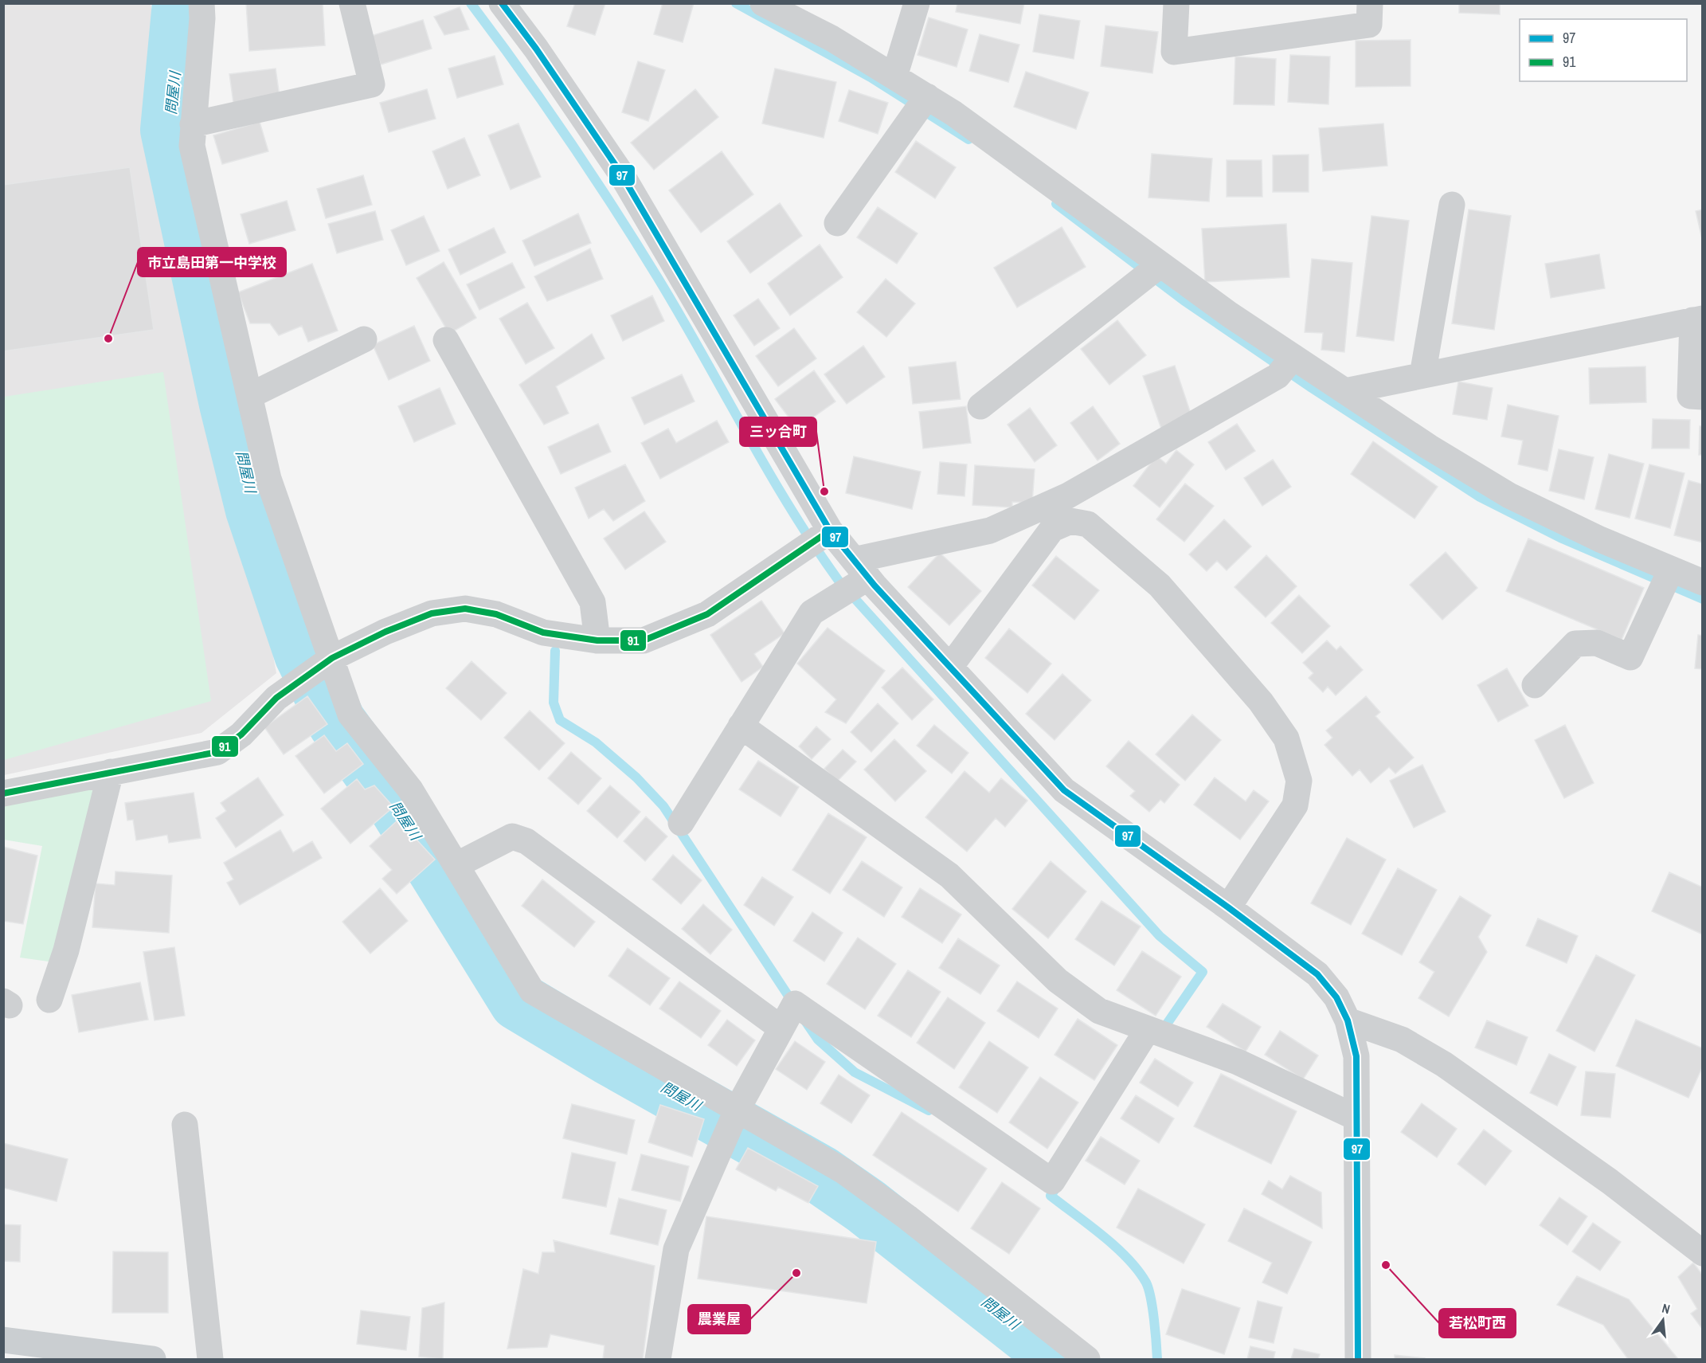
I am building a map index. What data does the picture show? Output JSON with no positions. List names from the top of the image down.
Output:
{
  "water": ["問屋川"],
  "places": [
    "市立島田第一中学校",
    "三ッ合町",
    "若松町西",
    "農業屋"
  ],
  "lines": ["transit line 97", "transit line 91"],
  "legend": ["97", "91"],
  "north": "top"
}
